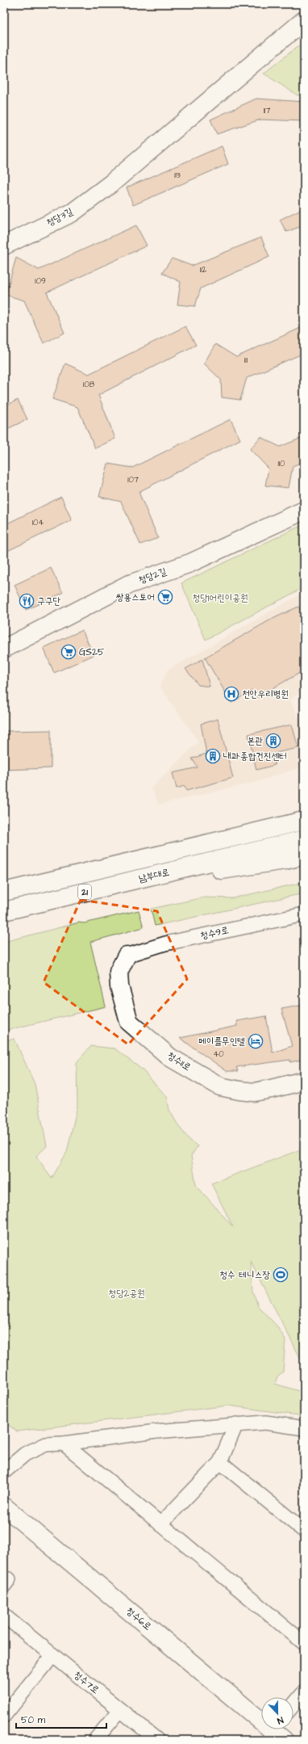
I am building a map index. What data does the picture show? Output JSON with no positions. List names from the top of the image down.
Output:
{
  "streets": {
    "main road": [
      "청당3길",
      "청당2길",
      "남부대로",
      "21",
      "청수11로",
      "청수6로"
    ],
    "street": ["청수9로", "청수7로"]
  },
  "crossings": [
    ["청수9로", "청수11로"]
  ],
  "parks": ["청당1어린이공원", "청당2공원"],
  "places": {
    "supermarket": ["쌍용스토어", "GS25"],
    "restaurant": ["구구단"],
    "hospital": ["천안우리병원"],
    "building": ["본관", "내과·종합건진센터"],
    "hotel": ["메이플무인텔"],
    "sports": ["청수 테니스장"]
  },
  "house_numbers": [
    "117",
    "113",
    "112",
    "109",
    "111",
    "108",
    "110",
    "107",
    "104",
    "40"
  ],
  "scale_bar": "50 m",
  "north": "bottom"
}
